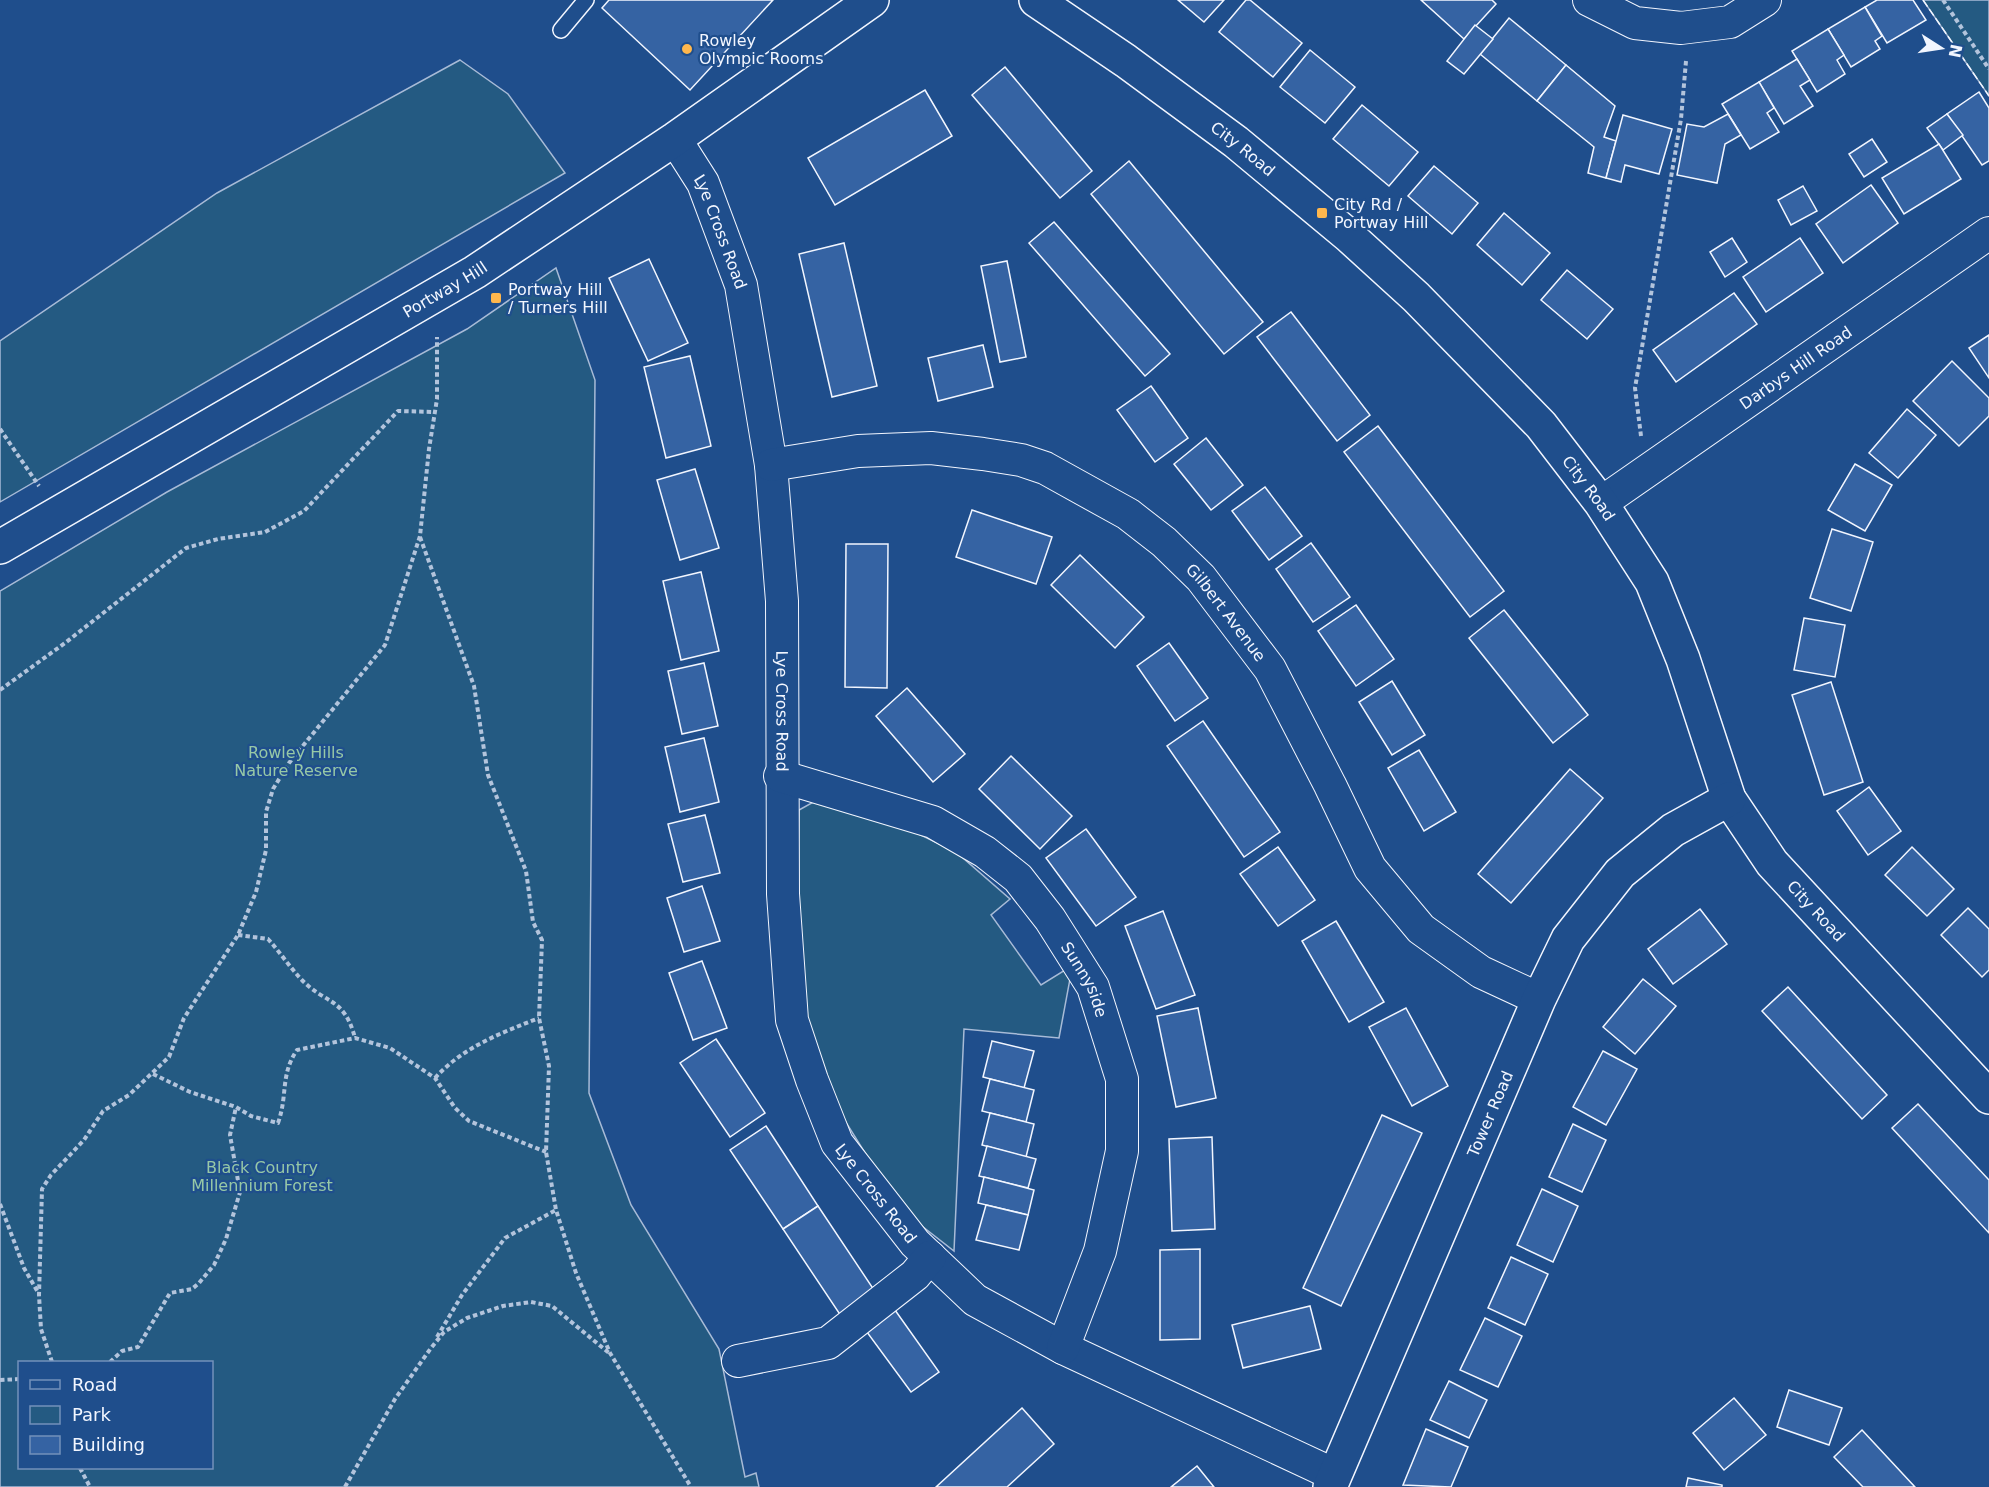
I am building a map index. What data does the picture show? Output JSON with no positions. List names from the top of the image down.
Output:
{
  "streets": {
    "street": [
      "City Road",
      "Lye Cross Road",
      "Portway Hill",
      "Darbys Hill Road",
      "Gilbert Avenue",
      "Sunnyside",
      "Tower Road"
    ]
  },
  "crossings": [
    ["City Road", "Darbys Hill Road"],
    ["City Road", "Tower Road"],
    ["Lye Cross Road", "Portway Hill"],
    ["Lye Cross Road", "Gilbert Avenue"],
    ["Lye Cross Road", "Sunnyside"],
    ["Lye Cross Road", "Tower Road"],
    ["Gilbert Avenue", "Tower Road"]
  ],
  "parks": ["Rowley Hills Nature Reserve", "Black Country Millennium Forest"],
  "places": {
    "other": ["Rowley Olympic Rooms"],
    "transit": ["City Rd / Portway Hill", "Portway Hill / Turners Hill"]
  },
  "legend": ["Road", "Park", "Building"],
  "north": "right"
}
